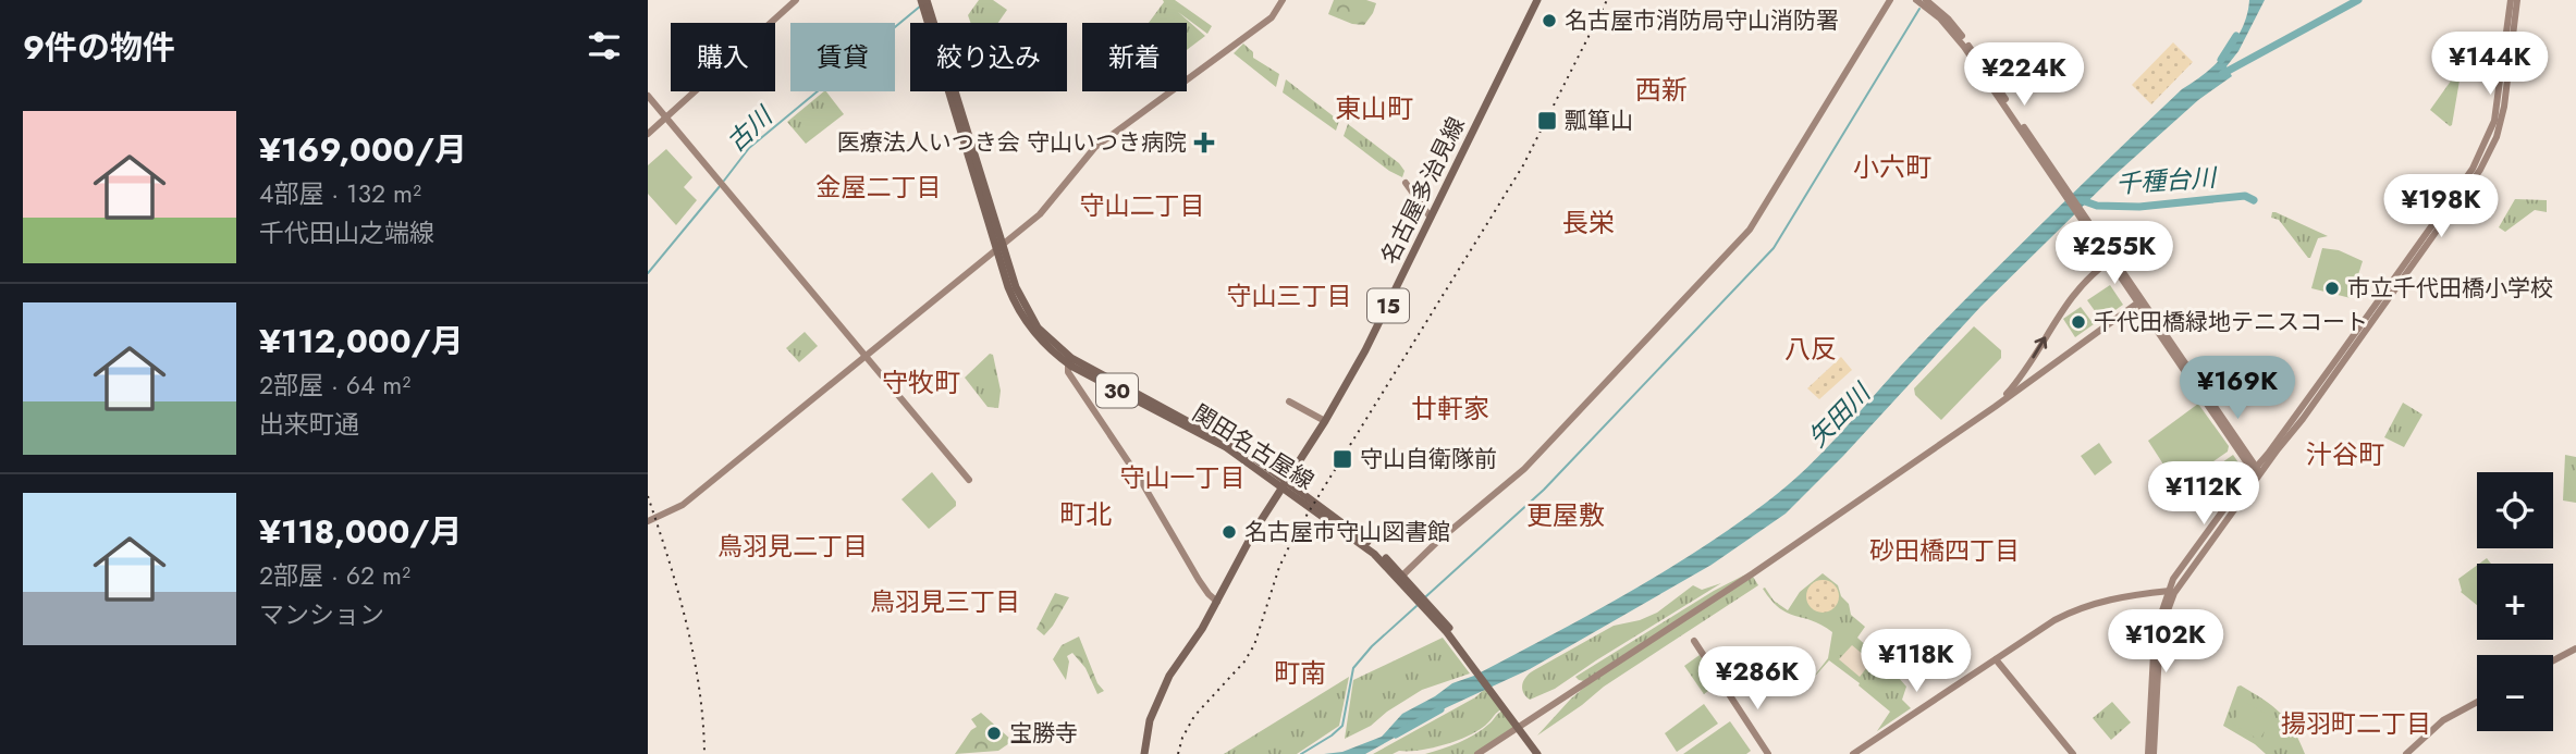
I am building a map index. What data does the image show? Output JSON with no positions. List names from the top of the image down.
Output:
{
  "streets": {
    "main road": [
      "名古屋多治見線",
      "15",
      "30",
      "関田名古屋線"
    ]
  },
  "crossings": [
    ["名古屋多治見線", "関田名古屋線"]
  ],
  "districts": [
    "西新",
    "東山町",
    "小六町",
    "金屋二丁目",
    "守山二丁目",
    "長栄",
    "守山三丁目",
    "八反",
    "守牧町",
    "廿軒家",
    "汁谷町",
    "守山一丁目",
    "町北",
    "更屋敷",
    "鳥羽見二丁目",
    "砂田橋四丁目",
    "鳥羽見三丁目",
    "町南",
    "揚羽町二丁目"
  ],
  "water": ["古川", "千種台川", "矢田川"],
  "places": {
    "other": [
      "名古屋市消防局守山消防署",
      "市立千代田橋小学校",
      "千代田橋緑地テニスコート",
      "名古屋市守山図書館",
      "宝勝寺"
    ],
    "transit": ["瓢箪山", "守山自衛隊前"],
    "health": ["医療法人いつき会 守山いつき病院"]
  },
  "page": {
    "heading": "9件の物件",
    "chip": [
      "購入",
      "賃貸",
      "絞り込み",
      "新着"
    ],
    "price": [
      "¥144K",
      "¥224K",
      "¥198K",
      "¥255K",
      "¥169K",
      "¥112K",
      "¥102K",
      "¥118K",
      "¥286K"
    ],
    "list": [
      {
        "name": "¥169,000/月",
        "note": "4部屋 · 132 m² · 千代田山之端線"
      },
      {
        "name": "¥112,000/月",
        "note": "2部屋 · 64 m² · 出来町通"
      },
      {
        "name": "¥118,000/月",
        "note": "2部屋 · 62 m² · マンション"
      }
    ],
    "map_buttons": ["+", "−"]
  }
}
